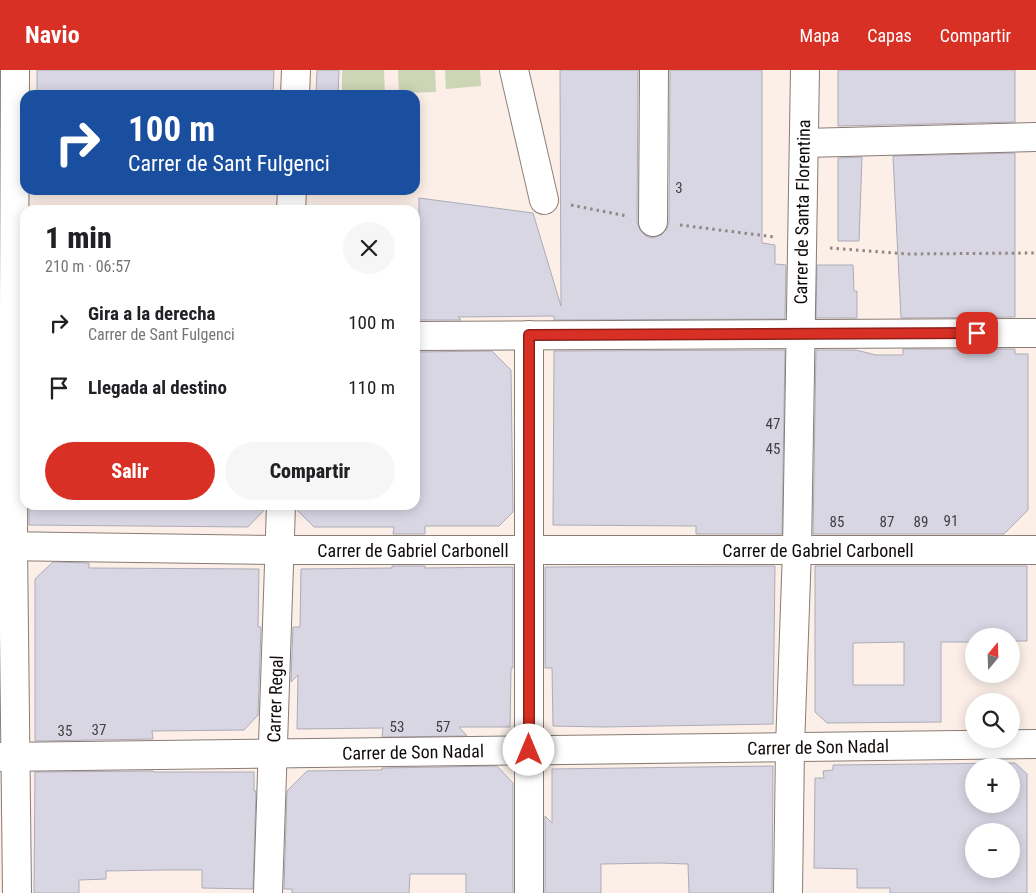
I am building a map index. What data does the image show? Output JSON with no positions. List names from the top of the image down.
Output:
{
  "streets": {
    "street": [
      "Carrer de Santa Florentina",
      "Carrer de Gabriel Carbonell",
      "Carrer Regal",
      "Carrer de Son Nadal"
    ]
  },
  "crossings": [
    ["Carrer de Santa Florentina", "Carrer de Gabriel Carbonell"],
    ["Carrer de Santa Florentina", "Carrer de Son Nadal"],
    ["Carrer de Gabriel Carbonell", "Carrer Regal"],
    ["Carrer Regal", "Carrer de Son Nadal"]
  ],
  "house_numbers": [
    "3",
    "47",
    "45",
    "91",
    "85",
    "87",
    "89",
    "53",
    "57",
    "37",
    "35"
  ],
  "north": "top",
  "page": {
    "header": "Navio",
    "nav": ["Mapa", "Capas", "Compartir"],
    "turn": ["100 m", "Carrer de Sant Fulgenci"],
    "heading": ["1 min", "210 m · 06:57"],
    "list": [
      {
        "name": "Gira a la derecha",
        "note": "Carrer de Sant Fulgenci",
        "value": "100 m"
      },
      {
        "name": "Llegada al destino",
        "value": "110 m"
      }
    ],
    "buttons": ["Salir", "Compartir"],
    "map_buttons": ["+", "−"]
  }
}
